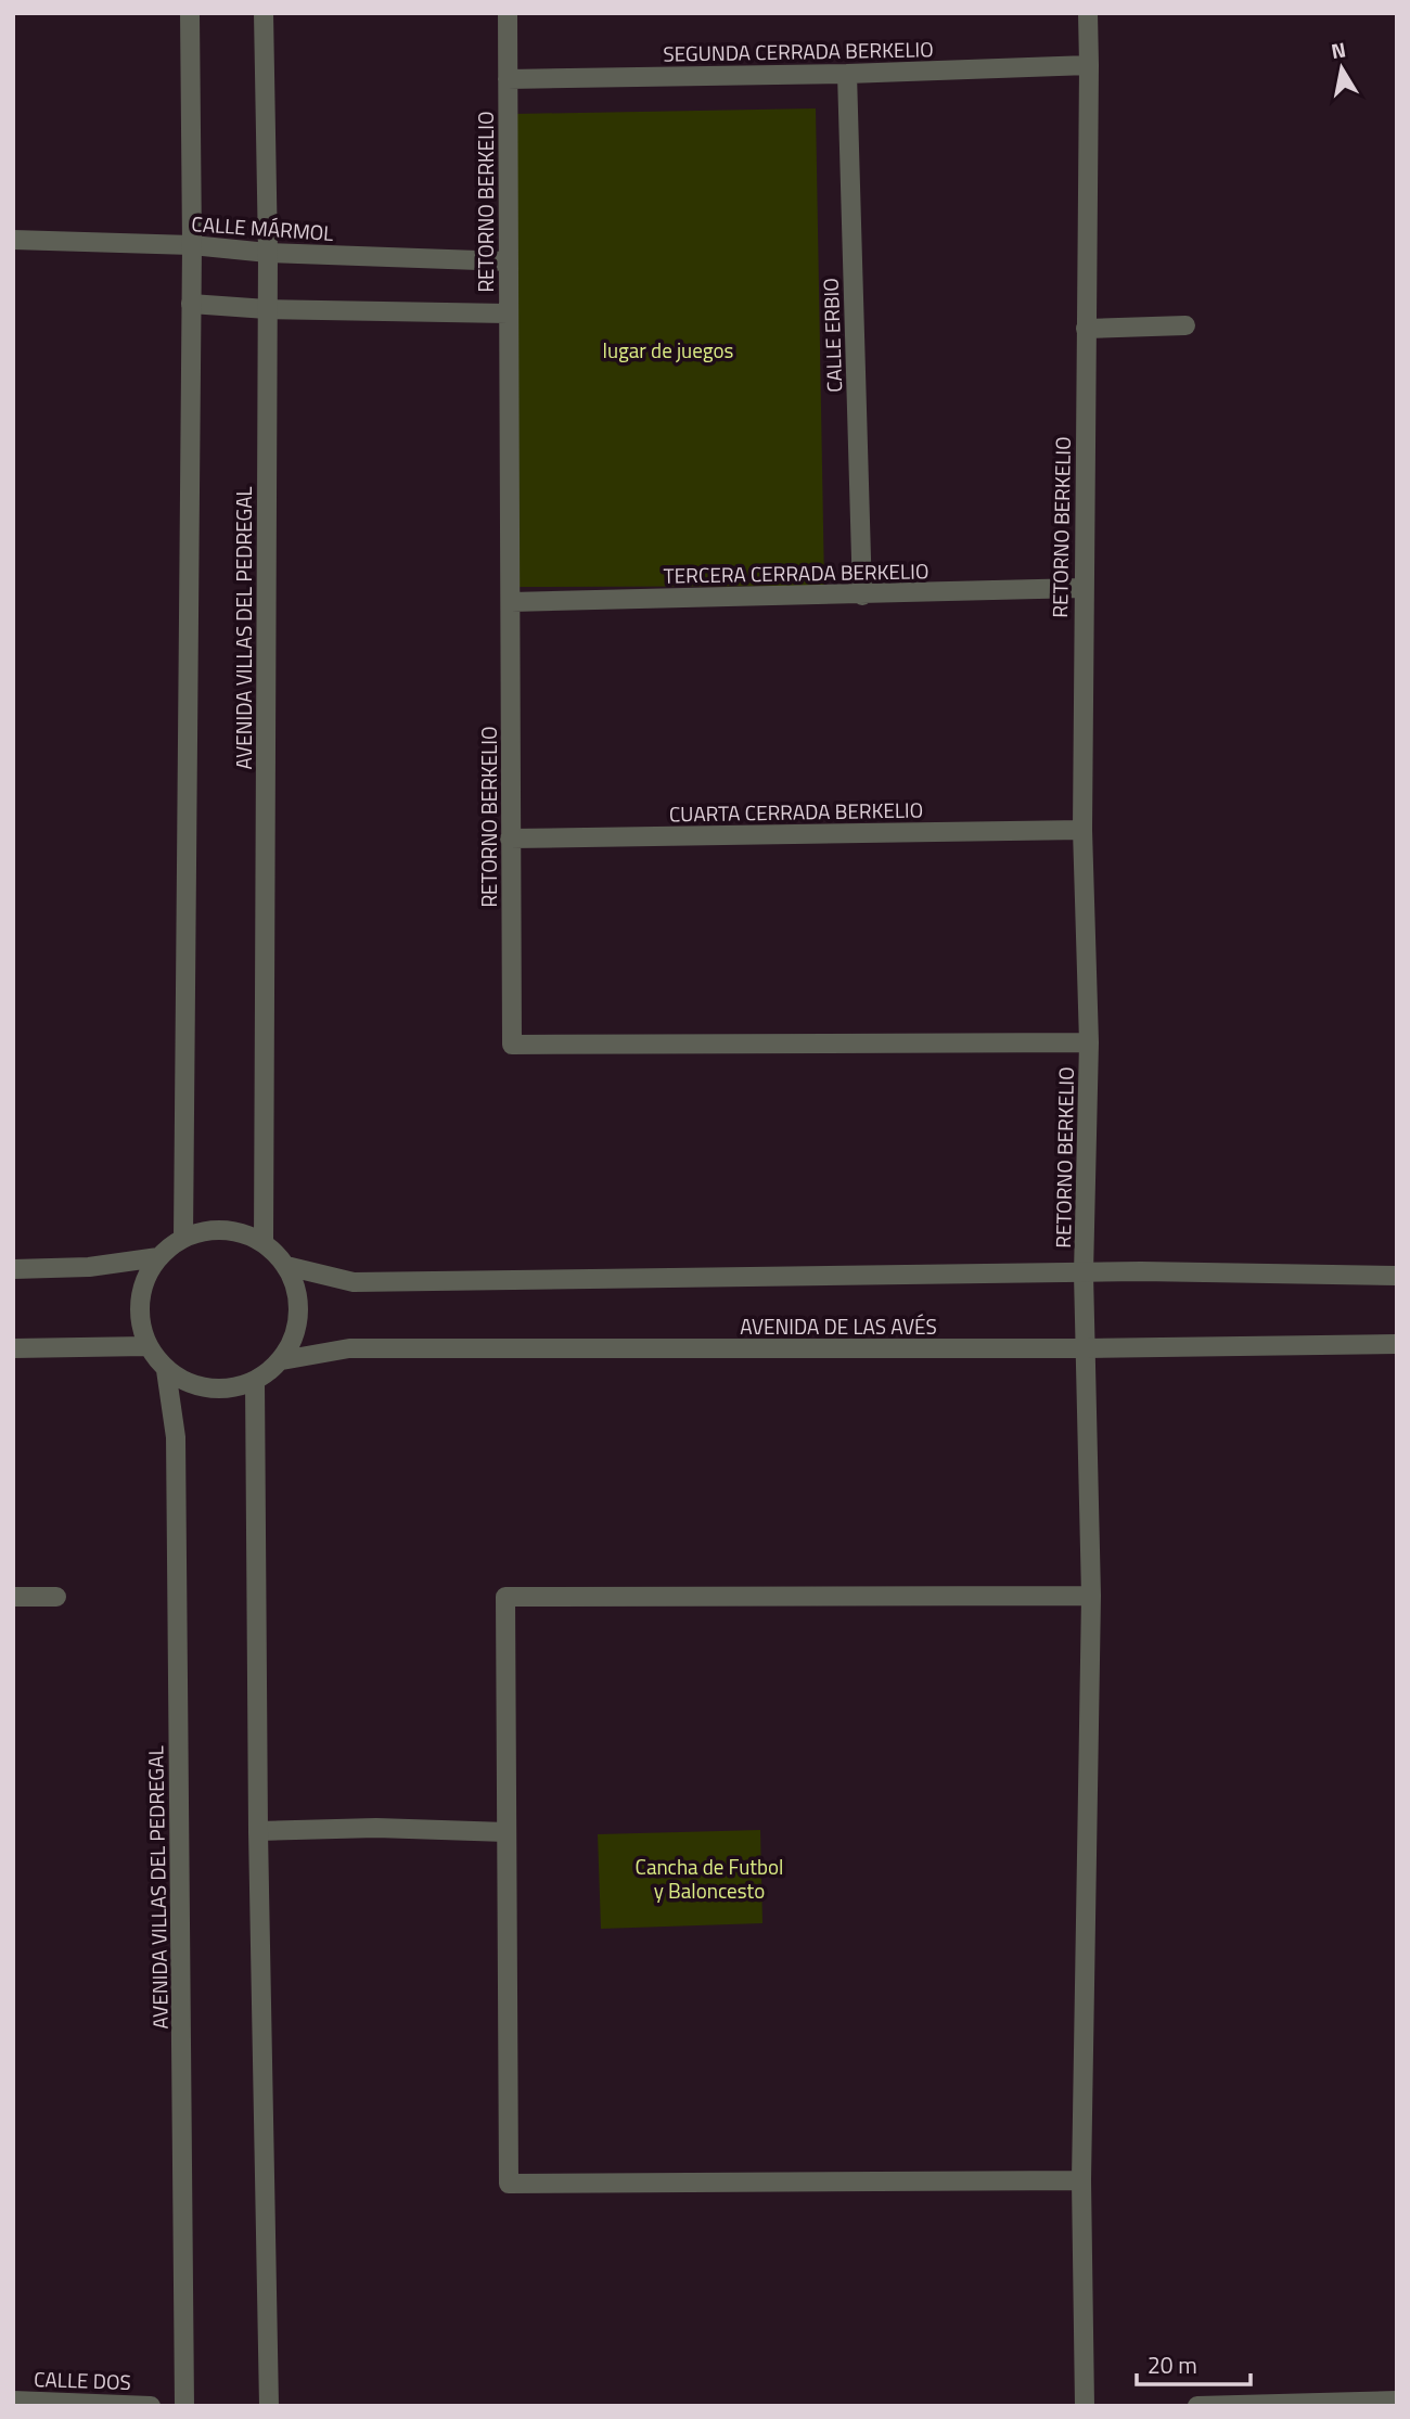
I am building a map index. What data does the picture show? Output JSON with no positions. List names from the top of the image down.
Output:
{
  "streets": {
    "street": [
      "SEGUNDA CERRADA BERKELIO",
      "RETORNO BERKELIO",
      "CALLE MÁRMOL",
      "CALLE ERBIO",
      "TERCERA CERRADA BERKELIO",
      "AVENIDA VILLAS DEL PEDREGAL",
      "CUARTA CERRADA BERKELIO",
      "AVENIDA DE LAS AVÉS",
      "CALLE DOS"
    ]
  },
  "crossings": [
    ["SEGUNDA CERRADA BERKELIO", "RETORNO BERKELIO"],
    ["SEGUNDA CERRADA BERKELIO", "CALLE ERBIO"],
    ["RETORNO BERKELIO", "CALLE MÁRMOL"],
    ["RETORNO BERKELIO", "TERCERA CERRADA BERKELIO"],
    ["RETORNO BERKELIO", "CUARTA CERRADA BERKELIO"],
    ["RETORNO BERKELIO", "AVENIDA DE LAS AVÉS"],
    ["CALLE MÁRMOL", "AVENIDA VILLAS DEL PEDREGAL"],
    ["CALLE ERBIO", "TERCERA CERRADA BERKELIO"],
    ["AVENIDA VILLAS DEL PEDREGAL", "AVENIDA DE LAS AVÉS"]
  ],
  "parks": ["lugar de juegos", "Cancha de Futbol y Baloncesto"],
  "scale_bar": "20 m",
  "north": "top"
}
